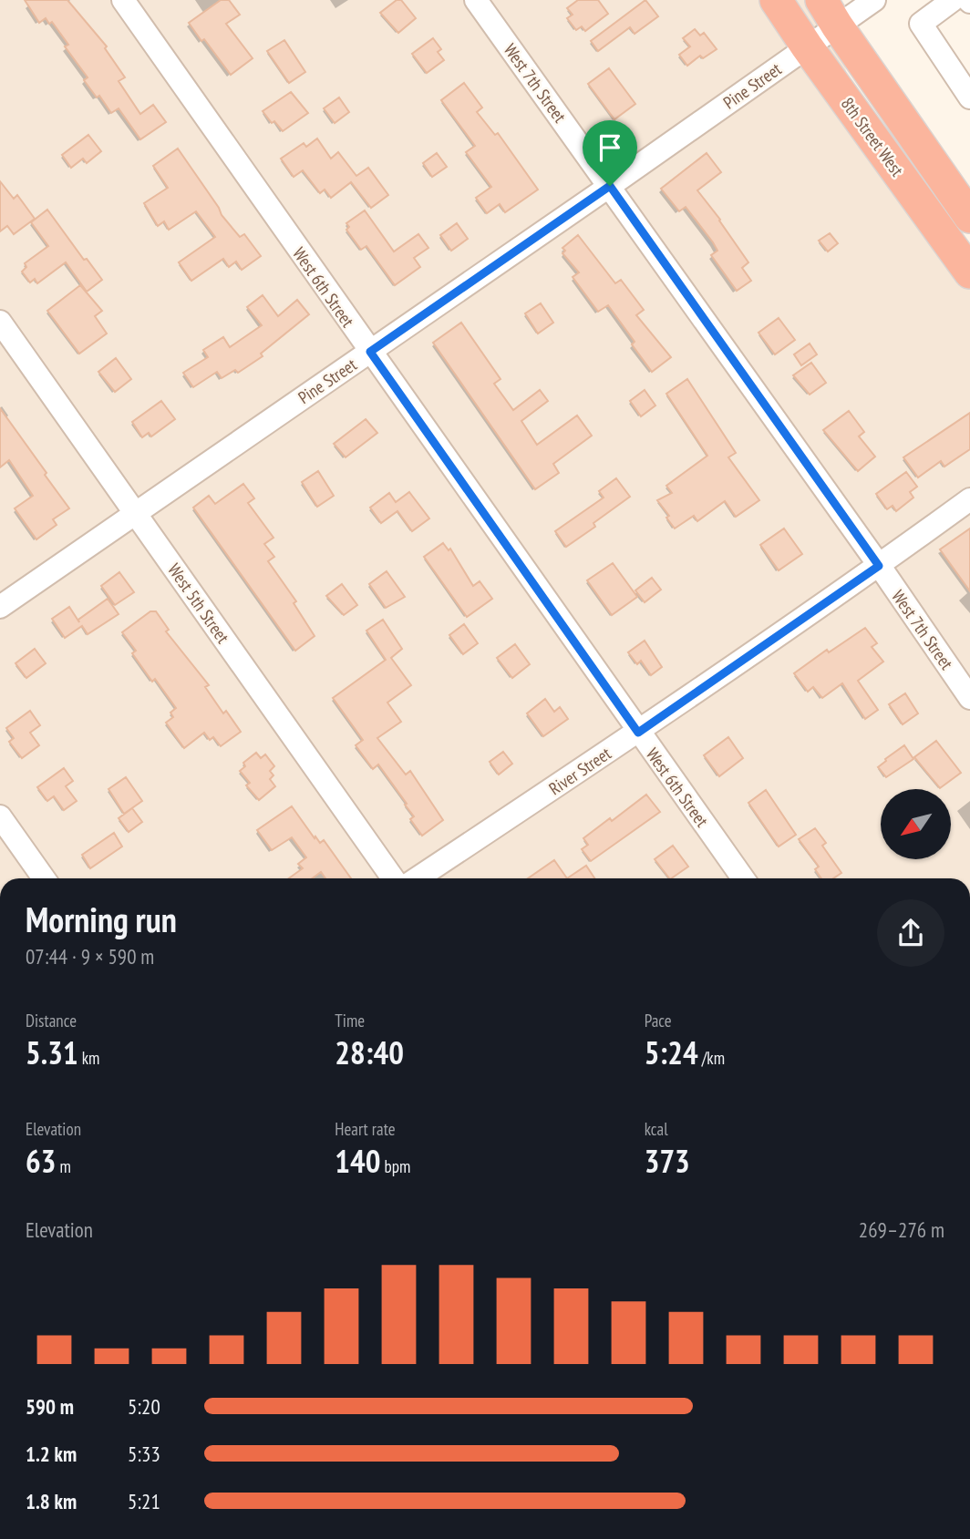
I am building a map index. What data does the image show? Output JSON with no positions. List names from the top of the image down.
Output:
{
  "streets": {
    "highway": ["8th Street West"],
    "street": [
      "West 7th Street",
      "Pine Street",
      "West 6th Street",
      "West 5th Street",
      "River Street"
    ]
  },
  "crossings": [
    ["West 7th Street", "Pine Street"],
    ["West 7th Street", "River Street"],
    ["Pine Street", "8th Street West"],
    ["Pine Street", "West 6th Street"],
    ["Pine Street", "West 5th Street"],
    ["West 6th Street", "River Street"]
  ],
  "north": "bottom left",
  "page": {
    "heading": ["Morning run", "07:44 · 9 × 590 m"],
    "stats": [
      ["Distance", "5.31 km"],
      ["Time", "28:40"],
      ["Pace", "5:24 /km"],
      ["Elevation", "63 m"],
      ["Heart rate", "140 bpm"],
      ["kcal", "373"]
    ],
    "chart": ["Elevation", "269–276 m"],
    "list": [
      {
        "name": "590 m",
        "note": "5:20"
      },
      {
        "name": "1.2 km",
        "note": "5:33"
      },
      {
        "name": "1.8 km",
        "note": "5:21"
      }
    ]
  }
}
